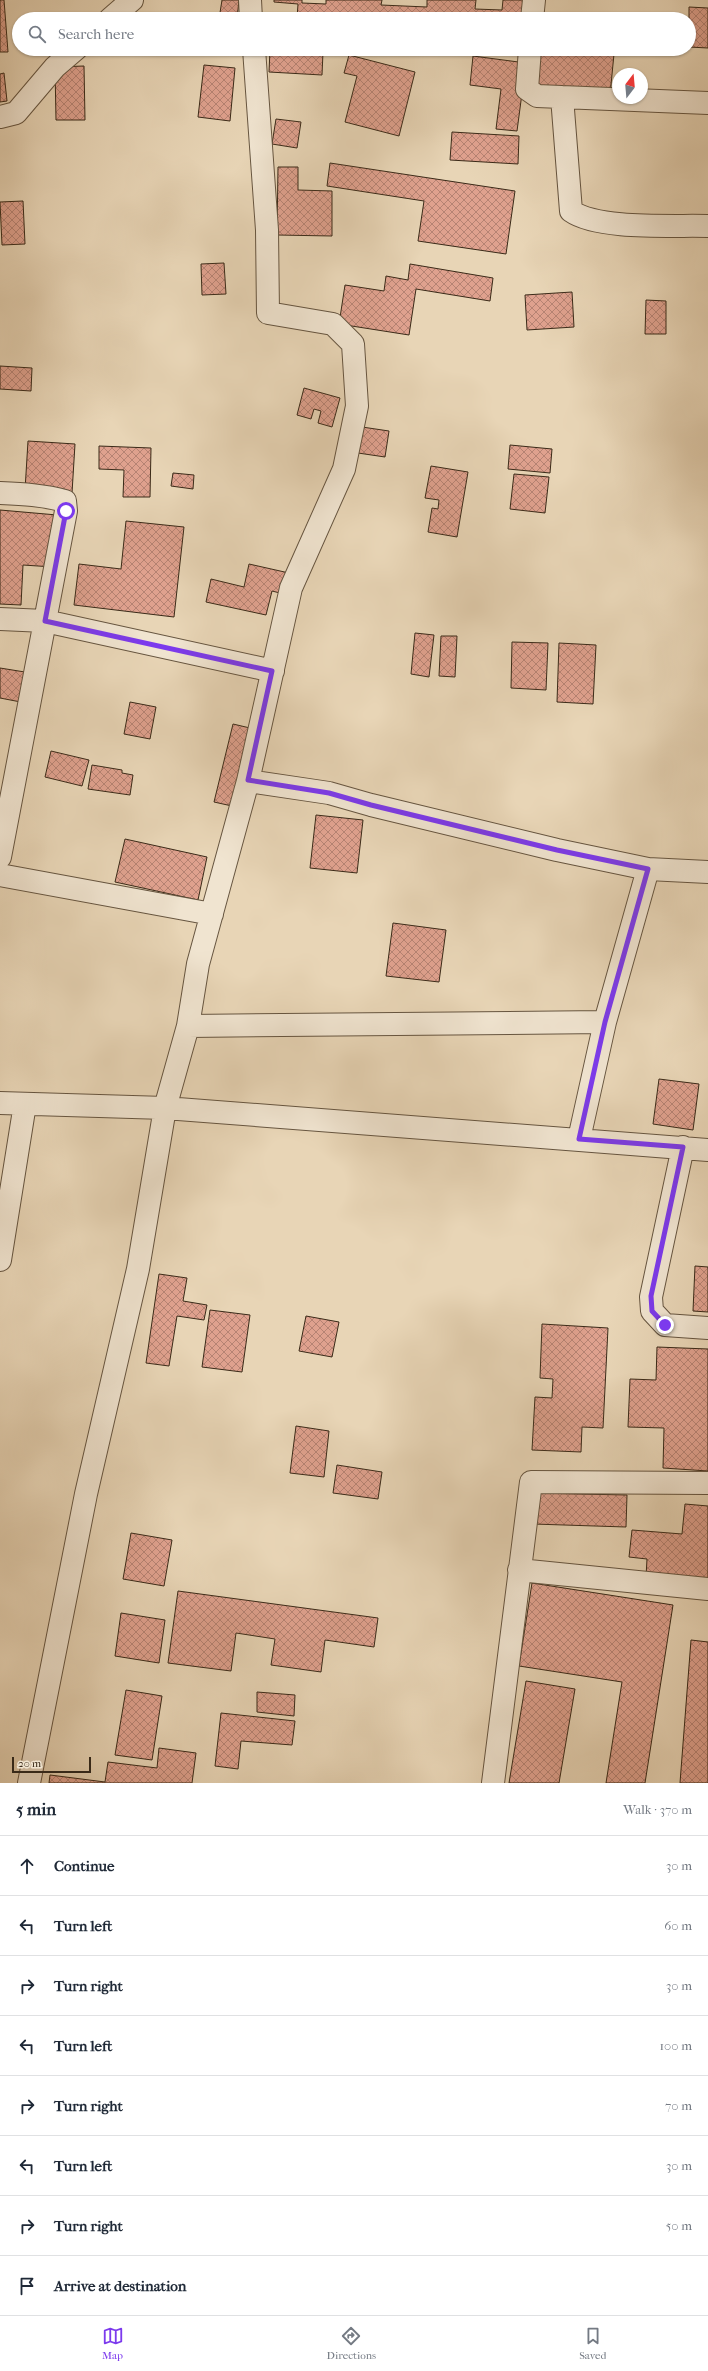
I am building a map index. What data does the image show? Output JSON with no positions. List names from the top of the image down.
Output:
{
  "scale_bar": "20 m",
  "north": "top",
  "page": {
    "search": "Search here",
    "scale": "20 m",
    "heading": ["5 min", "Walk · 370 m"],
    "list": [
      ["Continue", "30 m"],
      ["Turn left", "60 m"],
      ["Turn right", "30 m"],
      ["Turn left", "100 m"],
      ["Turn right", "70 m"],
      ["Turn left", "30 m"],
      ["Turn right", "50 m"],
      "Arrive at destination"
    ],
    "nav": ["Map", "Directions", "Saved"]
  }
}
